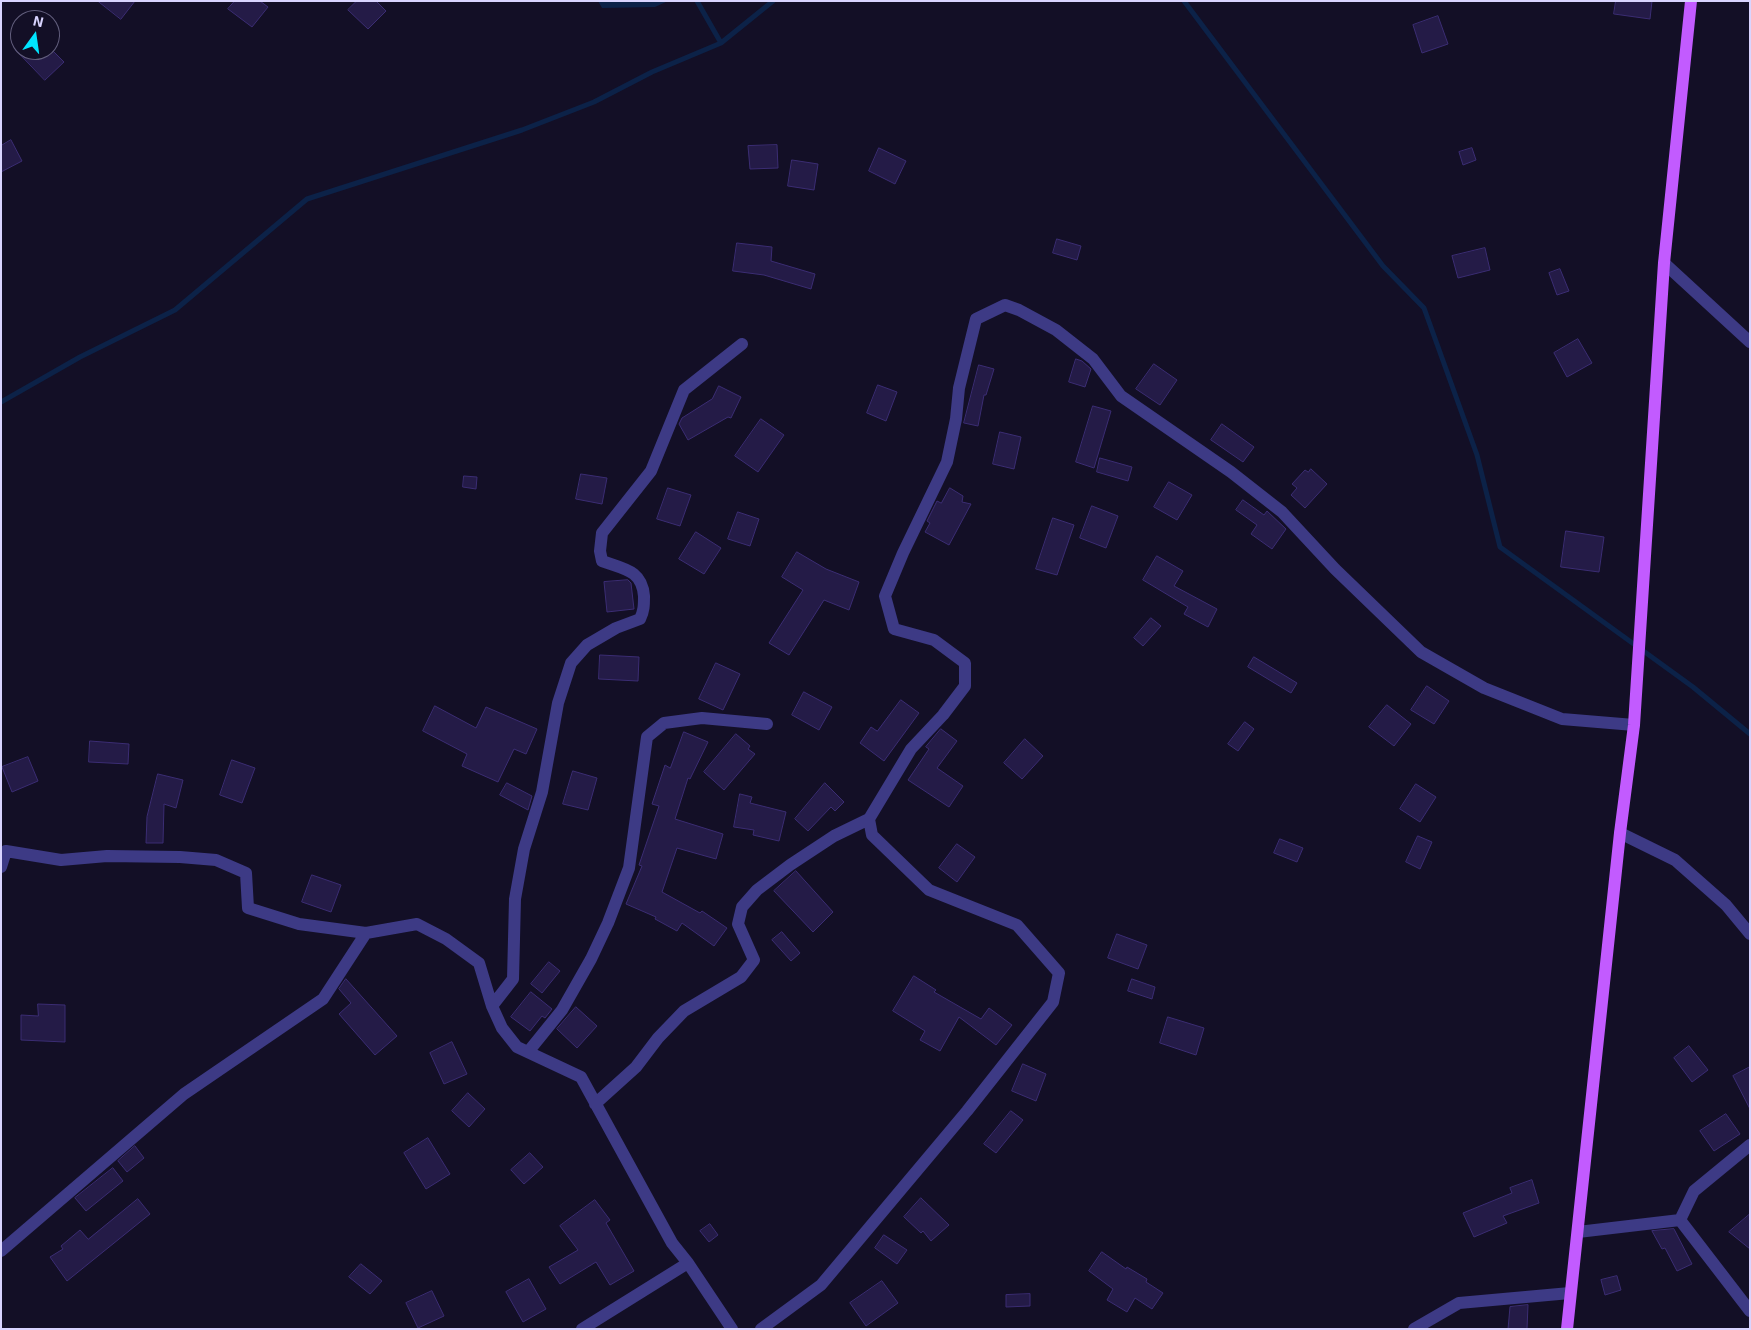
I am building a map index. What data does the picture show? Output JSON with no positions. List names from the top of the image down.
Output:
{
  "north": "top"
}
